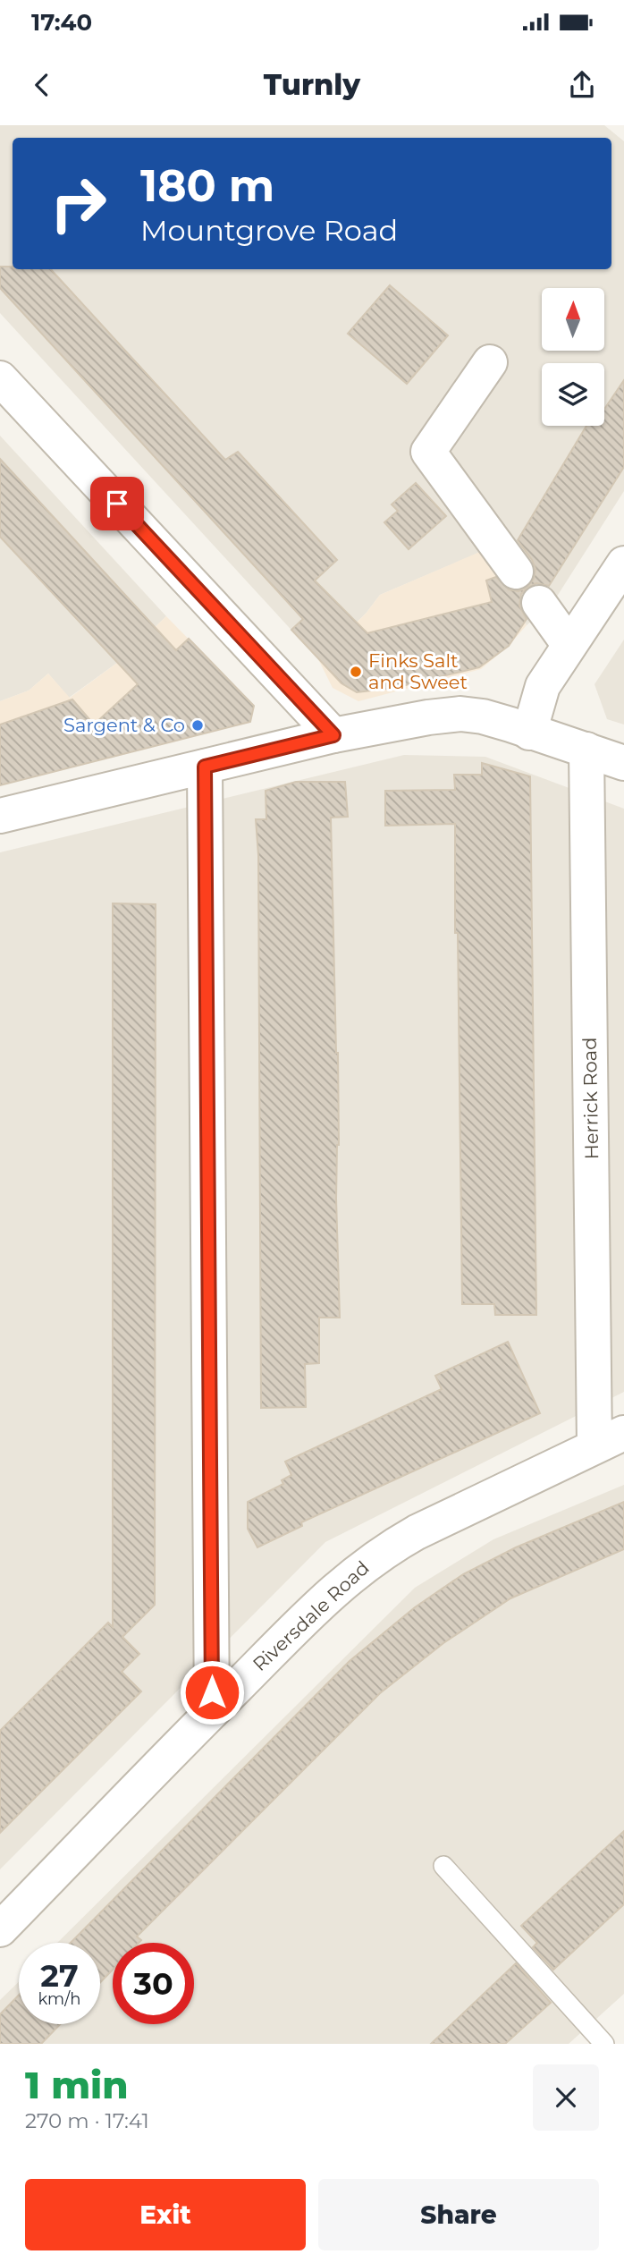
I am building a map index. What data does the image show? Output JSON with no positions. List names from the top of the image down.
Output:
{
  "streets": {
    "street": ["Herrick Road", "Riversdale Road"]
  },
  "crossings": [
    ["Herrick Road", "Riversdale Road"]
  ],
  "places": ["Finks Salt and Sweet", "Sargent & Co"],
  "north": "top",
  "page": {
    "status": "17:40",
    "header": "Turnly",
    "turn": ["180 m", "Mountgrove Road"],
    "speed": "27 km/h",
    "limit": "30",
    "heading": ["1 min", "270 m · 17:41"],
    "buttons": ["Exit", "Share"]
  }
}
